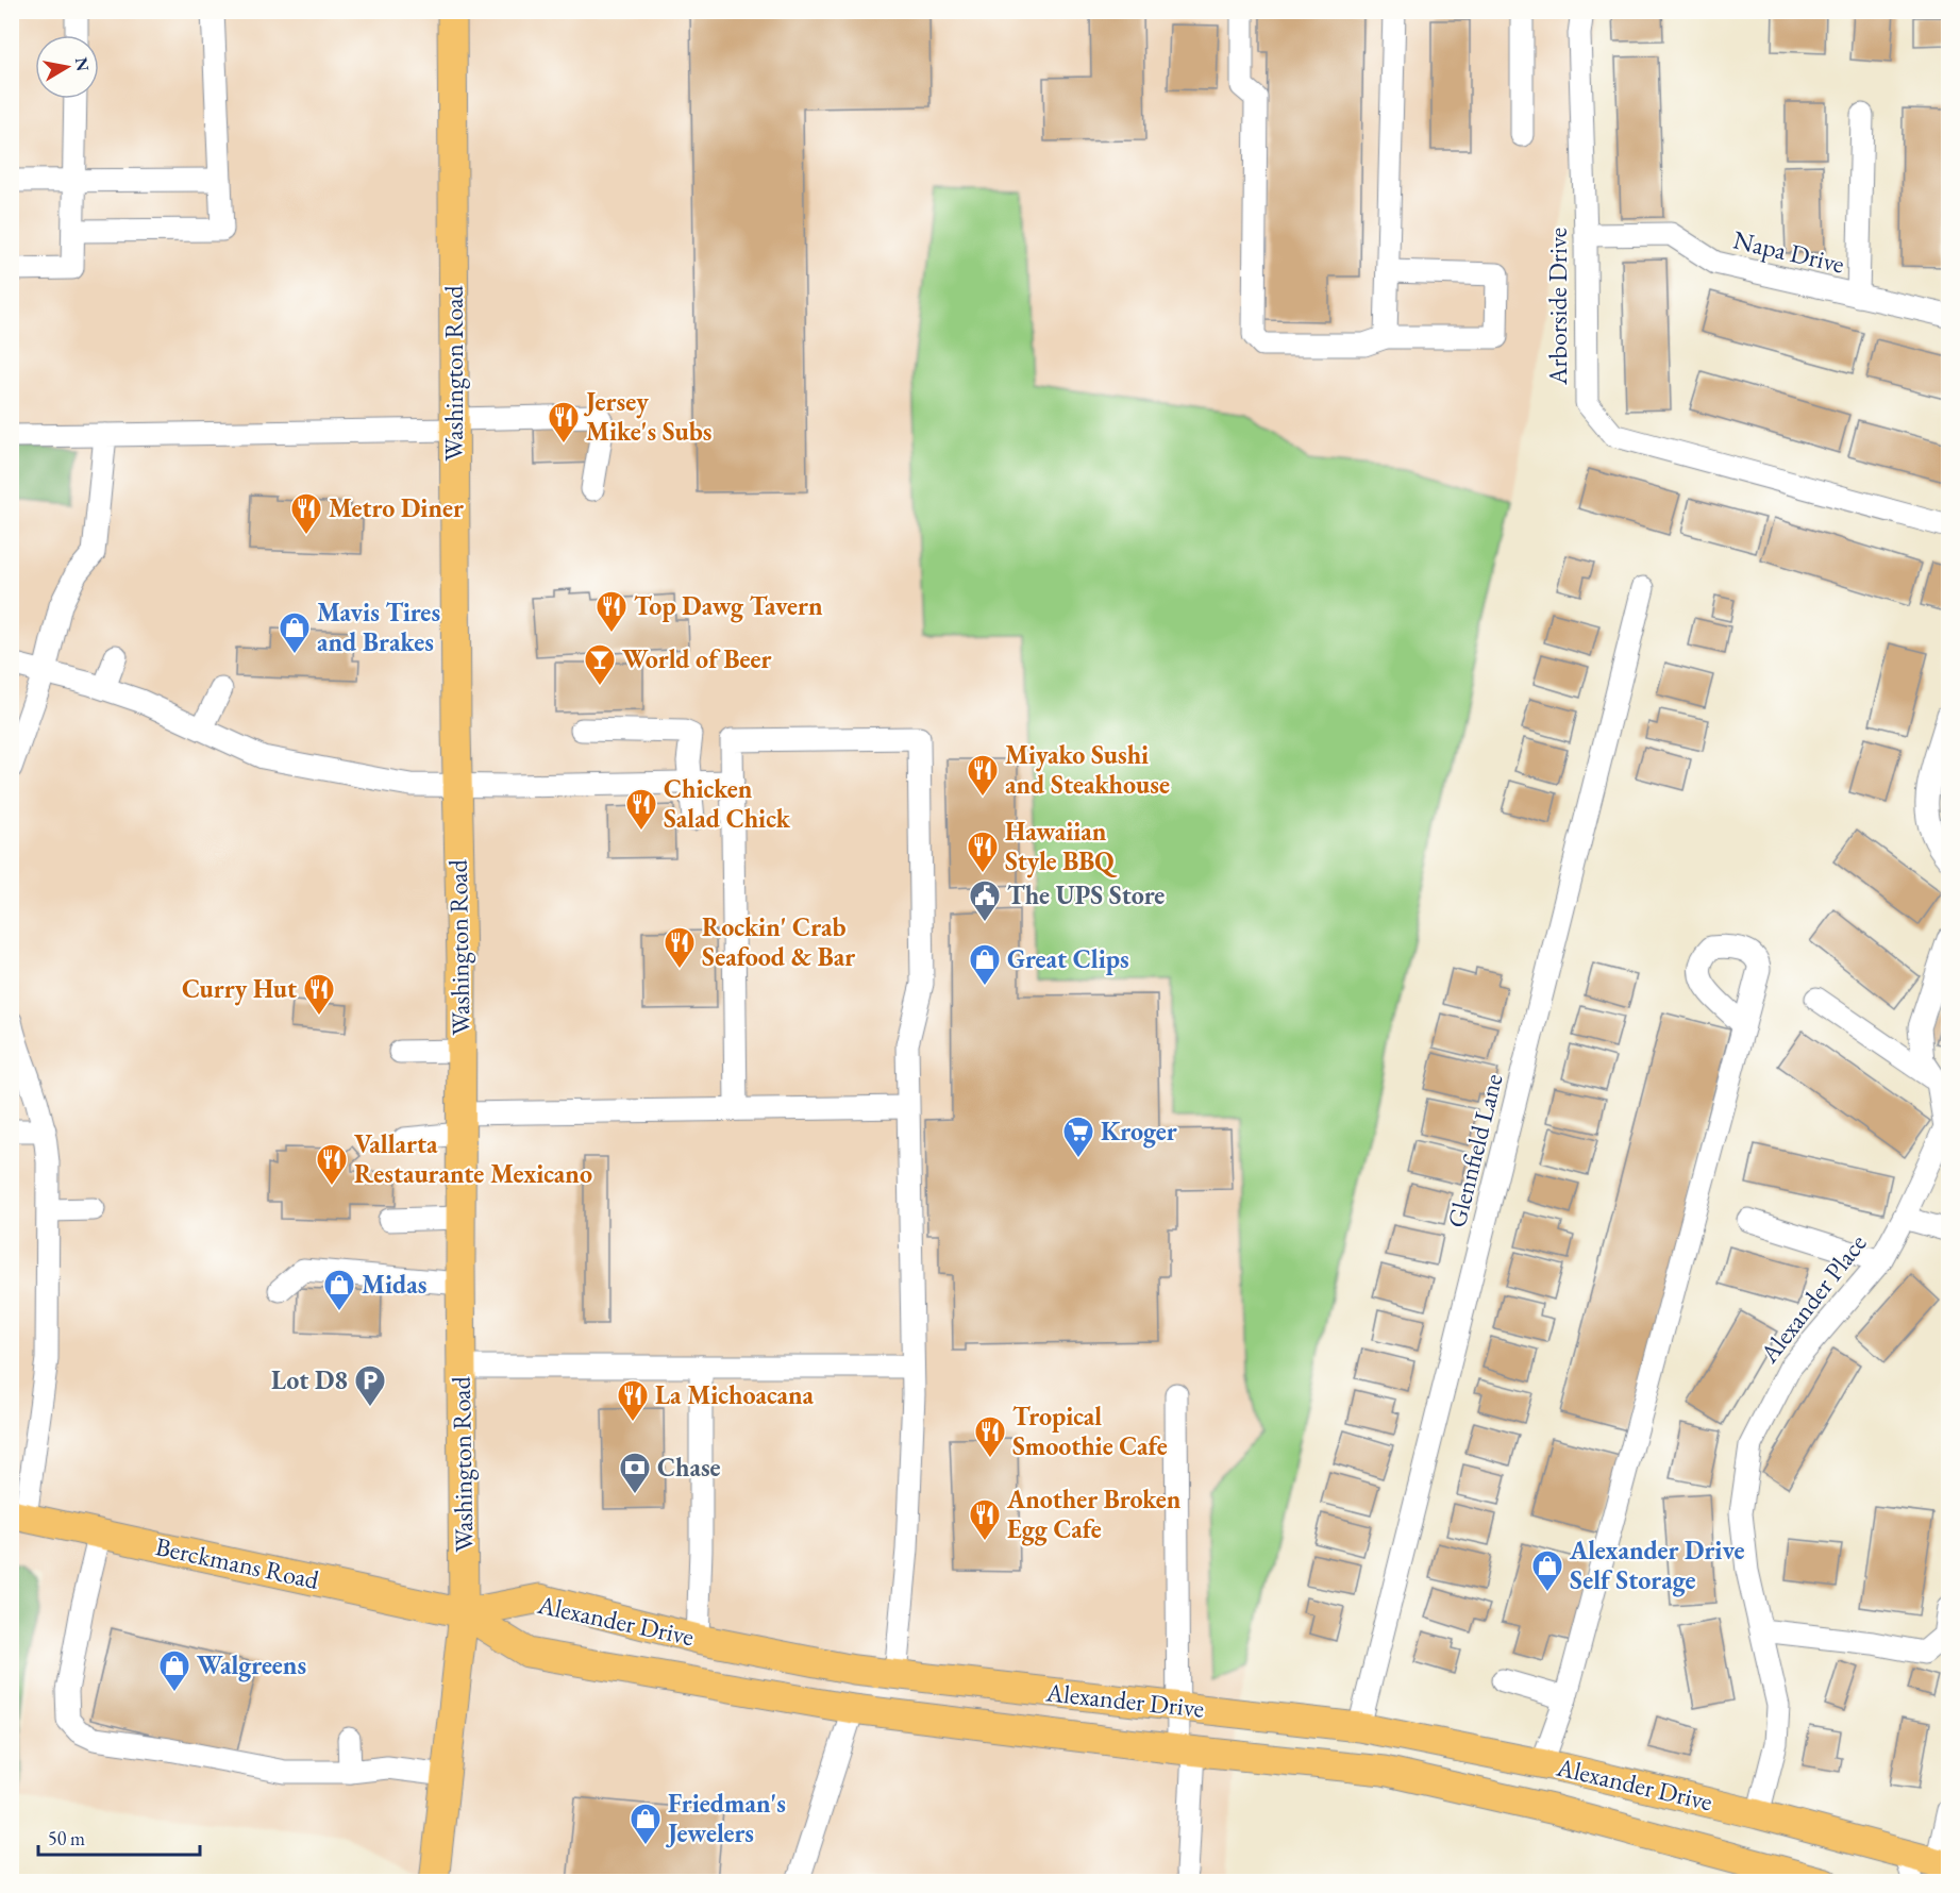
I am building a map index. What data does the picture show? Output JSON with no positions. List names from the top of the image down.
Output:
{
  "streets": {
    "main road": ["Washington Road", "Berckmans Road", "Alexander Drive"],
    "street": [
      "Napa Drive",
      "Arborside Drive",
      "Glennfield Lane",
      "Alexander Place"
    ]
  },
  "crossings": [
    ["Napa Drive", "Arborside Drive"],
    ["Washington Road", "Berckmans Road"],
    ["Washington Road", "Alexander Drive"],
    ["Glennfield Lane", "Alexander Drive"],
    ["Alexander Place", "Alexander Drive"],
    ["Berckmans Road", "Alexander Drive"]
  ],
  "places": {
    "restaurant": [
      "Jersey Mike's Subs",
      "Metro Diner",
      "Top Dawg Tavern",
      "Miyako Sushi and Steakhouse",
      "Chicken Salad Chick",
      "Hawaiian Style BBQ",
      "Rockin' Crab Seafood & Bar",
      "Curry Hut",
      "Vallarta Restaurante Mexicano",
      "La Michoacana",
      "Tropical Smoothie Cafe",
      "Another Broken Egg Cafe"
    ],
    "shop": [
      "Mavis Tires and Brakes",
      "Great Clips",
      "Midas",
      "Alexander Drive Self Storage",
      "Walgreens",
      "Friedman's Jewelers"
    ],
    "bar": ["World of Beer"],
    "public building": ["The UPS Store"],
    "supermarket": ["Kroger"],
    "parking": ["Lot D8"],
    "bank": ["Chase"]
  },
  "scale_bar": "50 m",
  "north": "right"
}
